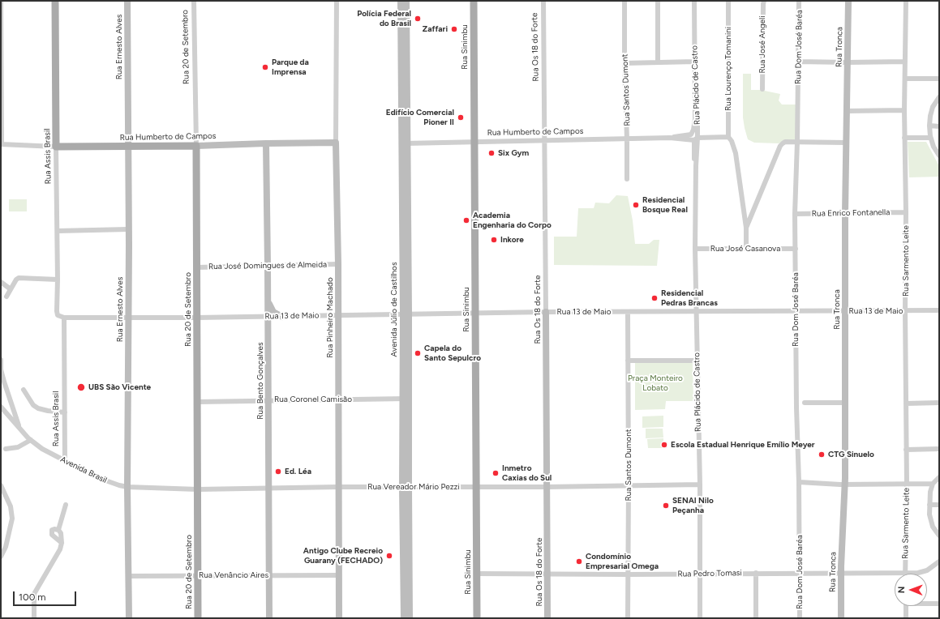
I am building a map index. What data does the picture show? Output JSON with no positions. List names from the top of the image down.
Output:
{
  "streets": {
    "main road": [
      "Rua 20 de Setembro",
      "Rua Sinimbu",
      "Rua Humberto de Campos",
      "Rua Assis Brasil"
    ],
    "street": [
      "Rua José Angeli",
      "Rua Ernesto Alves",
      "Rua Os 18 do Forte",
      "Rua Dom José Baréa",
      "Rua Tronca",
      "Rua Lourenço Tomanini",
      "Rua Plácido de Castro",
      "Rua Santos Dumont",
      "Rua Enrico Fontanella",
      "Rua José Casanova",
      "Rua Sarmento Leite",
      "Rua José Domingues de Almeida",
      "Avenida Júlio de Castilhos",
      "Rua 13 de Maio",
      "Rua Pinheiro Machado",
      "Rua Bento Gonçalves",
      "Rua Coronel Camisão",
      "Avenida Brasil",
      "Rua Vereador Mário Pezzi",
      "Rua Pedro Tomasi",
      "Rua Venâncio Aires"
    ]
  },
  "crossings": [
    ["Rua Ernesto Alves", "Rua Humberto de Campos"],
    ["Rua Ernesto Alves", "Rua 13 de Maio"],
    ["Rua Ernesto Alves", "Avenida Brasil"],
    ["Rua Ernesto Alves", "Rua Vereador Mário Pezzi"],
    ["Rua Ernesto Alves", "Rua Venâncio Aires"],
    ["Rua 20 de Setembro", "Rua Humberto de Campos"],
    ["Rua 20 de Setembro", "Rua José Domingues de Almeida"],
    ["Rua 20 de Setembro", "Rua 13 de Maio"],
    ["Rua 20 de Setembro", "Rua Coronel Camisão"],
    ["Rua 20 de Setembro", "Rua Vereador Mário Pezzi"],
    ["Rua 20 de Setembro", "Rua Venâncio Aires"],
    ["Rua Sinimbu", "Rua Humberto de Campos"],
    ["Rua Sinimbu", "Rua 13 de Maio"],
    ["Rua Sinimbu", "Rua Vereador Mário Pezzi"],
    ["Rua Sinimbu", "Rua Pedro Tomasi"],
    ["Rua Os 18 do Forte", "Rua Humberto de Campos"],
    ["Rua Os 18 do Forte", "Rua 13 de Maio"],
    ["Rua Os 18 do Forte", "Rua Vereador Mário Pezzi"],
    ["Rua Os 18 do Forte", "Rua Pedro Tomasi"],
    ["Rua Dom José Baréa", "Rua Enrico Fontanella"],
    ["Rua Dom José Baréa", "Rua José Casanova"],
    ["Rua Dom José Baréa", "Rua 13 de Maio"],
    ["Rua Dom José Baréa", "Rua Pedro Tomasi"],
    ["Rua Tronca", "Rua Enrico Fontanella"],
    ["Rua Tronca", "Rua 13 de Maio"],
    ["Rua Tronca", "Rua Pedro Tomasi"],
    ["Rua Lourenço Tomanini", "Rua Humberto de Campos"],
    ["Rua Plácido de Castro", "Rua Humberto de Campos"],
    ["Rua Plácido de Castro", "Rua José Casanova"],
    ["Rua Plácido de Castro", "Rua 13 de Maio"],
    ["Rua Plácido de Castro", "Rua Vereador Mário Pezzi"],
    ["Rua Plácido de Castro", "Rua Pedro Tomasi"],
    ["Rua Santos Dumont", "Rua Humberto de Campos"],
    ["Rua Santos Dumont", "Rua 13 de Maio"],
    ["Rua Santos Dumont", "Rua Vereador Mário Pezzi"],
    ["Rua Santos Dumont", "Rua Pedro Tomasi"],
    ["Rua Humberto de Campos", "Rua Assis Brasil"],
    ["Rua Humberto de Campos", "Avenida Júlio de Castilhos"],
    ["Rua Humberto de Campos", "Rua Pinheiro Machado"],
    ["Rua Humberto de Campos", "Rua Bento Gonçalves"],
    ["Rua Assis Brasil", "Rua 13 de Maio"],
    ["Rua Assis Brasil", "Avenida Brasil"],
    ["Rua Enrico Fontanella", "Rua Sarmento Leite"],
    ["Rua Sarmento Leite", "Rua 13 de Maio"],
    ["Rua Sarmento Leite", "Rua Pedro Tomasi"],
    ["Rua José Domingues de Almeida", "Rua Pinheiro Machado"],
    ["Rua José Domingues de Almeida", "Rua Bento Gonçalves"],
    ["Avenida Júlio de Castilhos", "Rua 13 de Maio"],
    ["Avenida Júlio de Castilhos", "Rua Coronel Camisão"],
    ["Avenida Júlio de Castilhos", "Rua Vereador Mário Pezzi"],
    ["Rua 13 de Maio", "Rua Pinheiro Machado"],
    ["Rua 13 de Maio", "Rua Bento Gonçalves"],
    ["Rua Pinheiro Machado", "Rua Coronel Camisão"],
    ["Rua Pinheiro Machado", "Rua Vereador Mário Pezzi"],
    ["Rua Pinheiro Machado", "Rua Venâncio Aires"],
    ["Rua Bento Gonçalves", "Rua Coronel Camisão"],
    ["Rua Bento Gonçalves", "Rua Vereador Mário Pezzi"],
    ["Rua Bento Gonçalves", "Rua Venâncio Aires"],
    ["Avenida Brasil", "Rua Vereador Mário Pezzi"]
  ],
  "parks": ["Praça Monteiro Lobato"],
  "places": [
    "Polícia Federal do Brasil",
    "Zaffari",
    "Parque da Imprensa",
    "Edifício Comercial Pioner II",
    "Six Gym",
    "Residencial Bosque Real",
    "Academia Engenharia do Corpo",
    "Inkore",
    "Residencial Pedras Brancas",
    "Capela do Santo Sepulcro",
    "UBS São Vicente",
    "Escola Estadual Henrique Emílio Meyer",
    "CTG Sinuelo",
    "Ed. Léa",
    "Inmetro Caxias do Sul",
    "SENAI Nilo Peçanha",
    "Antigo Clube Recreio Guarany (FECHADO)",
    "Condomínio Empresarial Omega"
  ],
  "scale_bar": "100 m",
  "north": "left"
}
